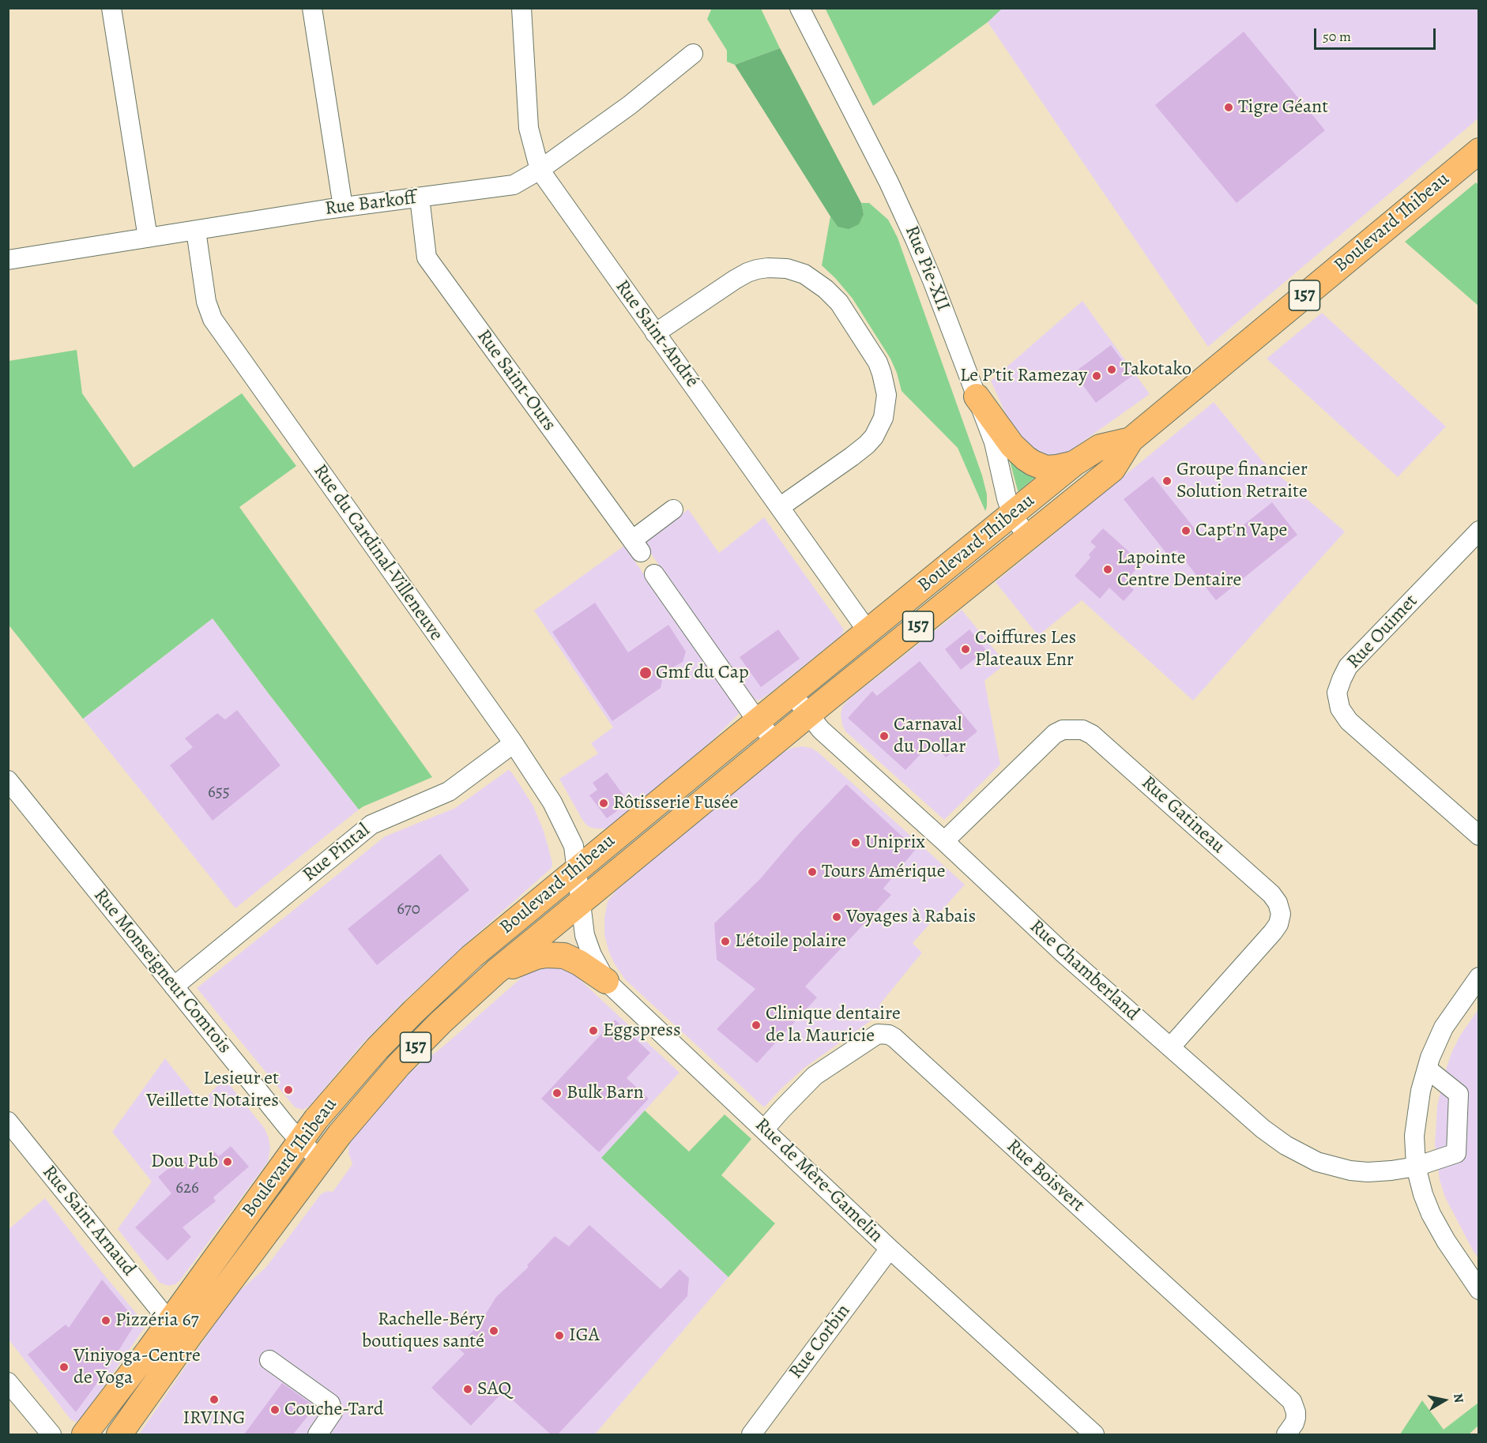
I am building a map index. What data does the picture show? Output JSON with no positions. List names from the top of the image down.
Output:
{
  "streets": {
    "main road": ["Boulevard Thibeau", "157"],
    "street": [
      "Rue Barkoff",
      "Rue Pie-XII",
      "Rue Saint-André",
      "Rue Saint-Ours",
      "Rue du Cardinal-Villeneuve",
      "Rue Ouimet",
      "Rue Gatineau",
      "Rue Pintal",
      "Rue Chamberland",
      "Rue Monseigneur Comtois",
      "Rue Boisvert",
      "Rue de Mère-Gamelin",
      "Rue Saint Arnaud",
      "Rue Corbin"
    ]
  },
  "crossings": [
    ["Rue Barkoff", "Rue Saint-André"],
    ["Rue Barkoff", "Rue Saint-Ours"],
    ["Rue Barkoff", "Rue du Cardinal-Villeneuve"],
    ["Boulevard Thibeau", "Rue Pie-XII"],
    ["Boulevard Thibeau", "Rue Saint-André"],
    ["Boulevard Thibeau", "Rue du Cardinal-Villeneuve"],
    ["Boulevard Thibeau", "Rue Chamberland"],
    ["Boulevard Thibeau", "Rue Monseigneur Comtois"],
    ["Boulevard Thibeau", "Rue de Mère-Gamelin"],
    ["Boulevard Thibeau", "Rue Saint Arnaud"],
    ["Rue du Cardinal-Villeneuve", "Rue Pintal"],
    ["Rue du Cardinal-Villeneuve", "Rue de Mère-Gamelin"],
    ["Rue Gatineau", "Rue Chamberland"],
    ["Rue Pintal", "Rue Monseigneur Comtois"],
    ["Rue Boisvert", "Rue de Mère-Gamelin"],
    ["Rue de Mère-Gamelin", "Rue Corbin"]
  ],
  "places": [
    "Tigre Géant",
    "Takotako",
    "Le P’tit Ramezay",
    "Groupe financier Solution Retraite",
    "Capt’n Vape",
    "Lapointe Centre Dentaire",
    "Coiffures Les Plateaux Enr",
    "Gmf du Cap",
    "Carnaval du Dollar",
    "Rôtisserie Fusée",
    "Uniprix",
    "Tours Amérique",
    "Voyages à Rabais",
    "L'étoile polaire",
    "Clinique dentaire de la Mauricie",
    "Eggspress",
    "Lesieur et Veillette Notaires",
    "Bulk Barn",
    "Dou Pub",
    "Pizzéria 67",
    "Rachelle-Béry boutiques santé",
    "IGA",
    "Viniyoga-Centre de Yoga",
    "SAQ",
    "IRVING",
    "Couche-Tard"
  ],
  "house_numbers": ["655", "670", "626"],
  "scale_bar": "50 m",
  "north": "right"
}
